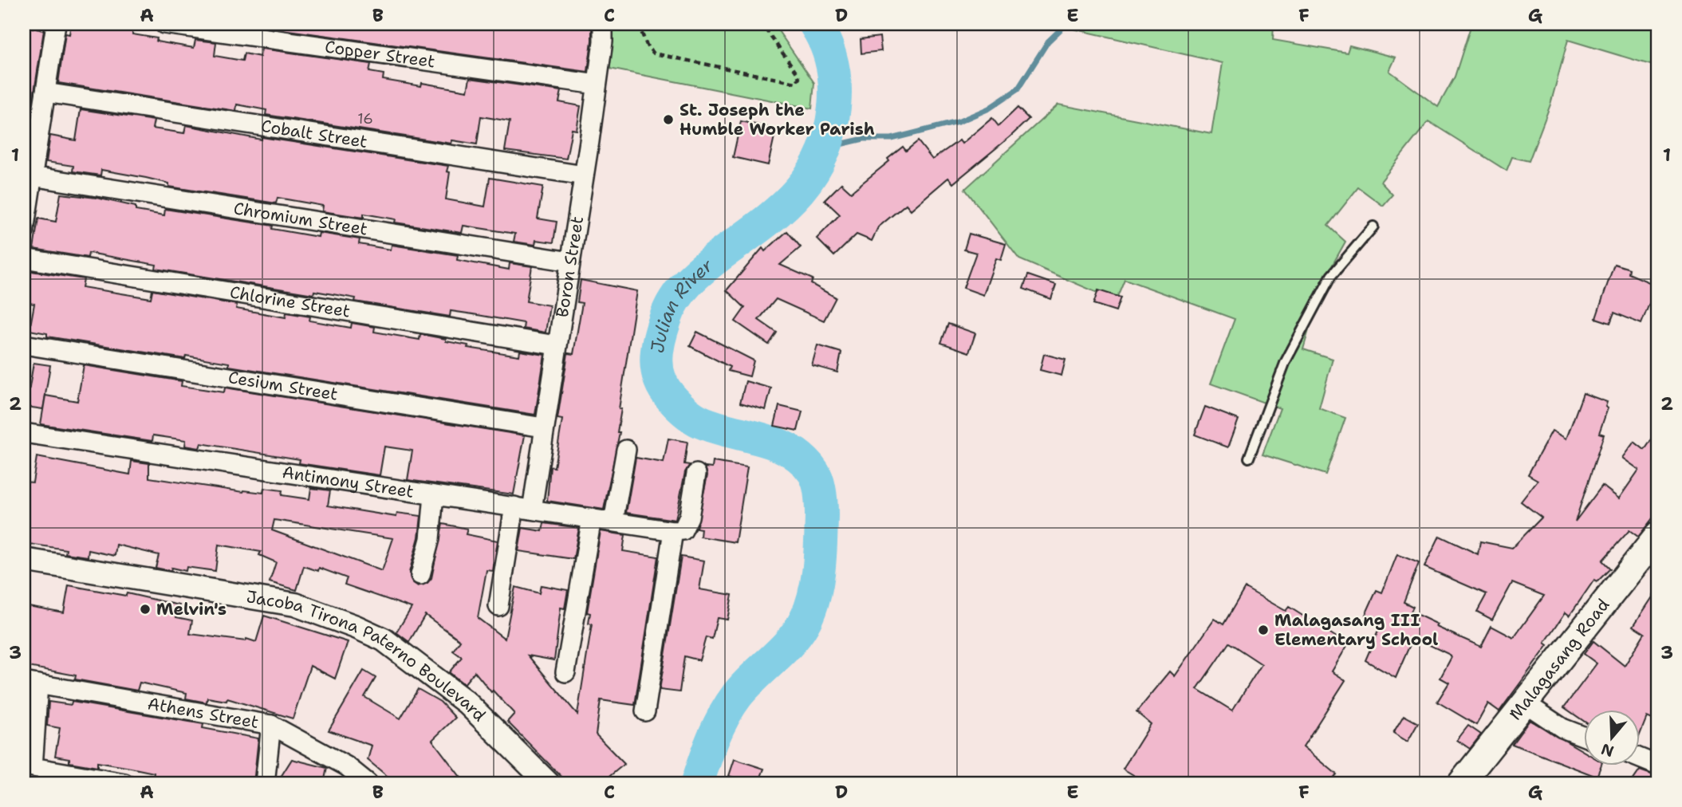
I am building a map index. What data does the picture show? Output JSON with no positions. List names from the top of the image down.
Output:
{
  "streets": {
    "main road": ["Malagasang Road"],
    "street": [
      "Copper Street",
      "Cobalt Street",
      "Chromium Street",
      "Boron Street",
      "Chlorine Street",
      "Cesium Street",
      "Antimony Street",
      "Jacoba Tirona Paterno Boulevard",
      "Athens Street"
    ]
  },
  "crossings": [
    ["Copper Street", "Boron Street"],
    ["Cobalt Street", "Boron Street"],
    ["Chromium Street", "Boron Street"],
    ["Boron Street", "Chlorine Street"],
    ["Boron Street", "Cesium Street"],
    ["Boron Street", "Antimony Street"]
  ],
  "water": ["Julian River"],
  "places": ["St. Joseph the Humble Worker Parish", "Melvin's", "Malagasang III Elementary School"],
  "house_numbers": ["16"],
  "north": "bottom",
  "grid": {
    "columns": [
      "A",
      "B",
      "C",
      "D",
      "E",
      "F",
      "G"
    ],
    "rows": ["1", "2", "3"]
  }
}
